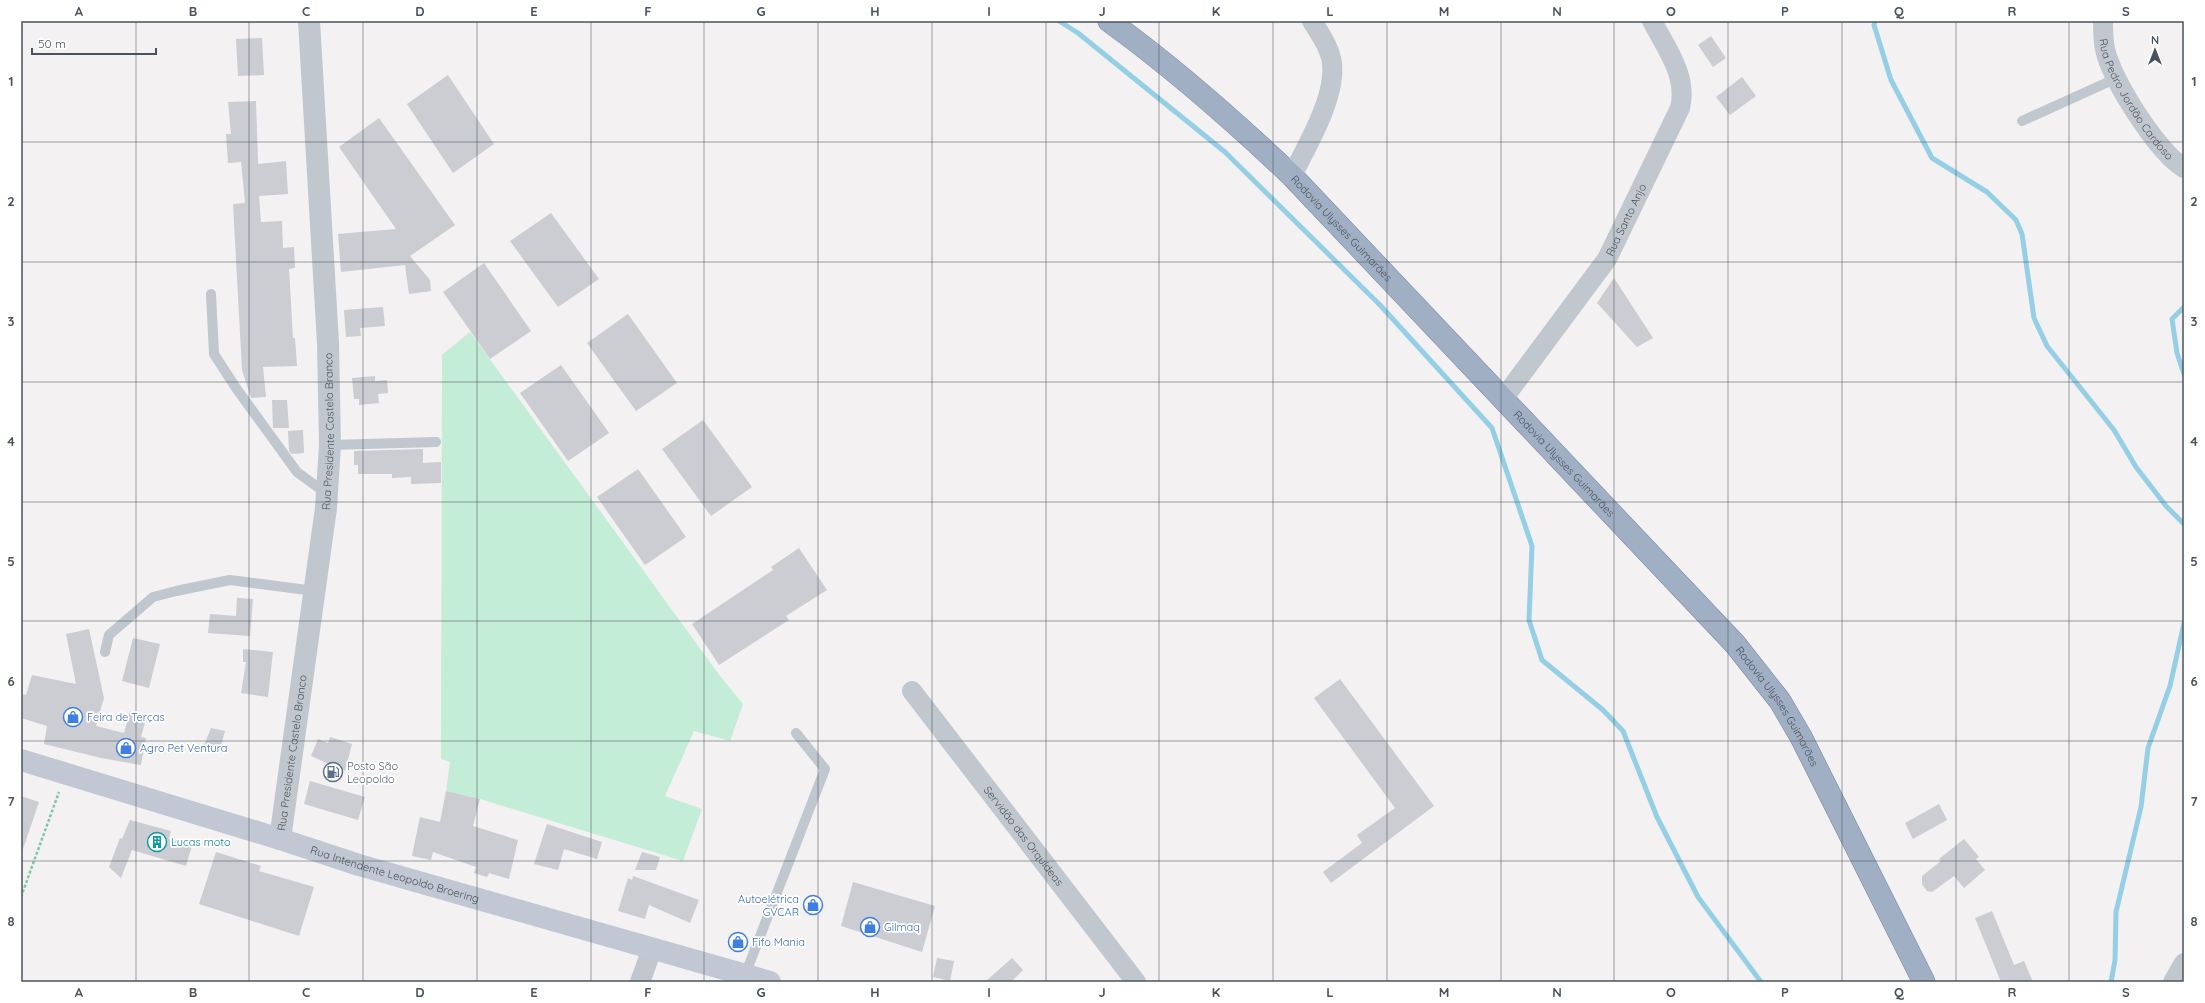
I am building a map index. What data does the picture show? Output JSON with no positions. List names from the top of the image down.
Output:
{
  "streets": {
    "highway": ["Rodovia Ulysses Guimarães"],
    "main road": ["Rua Intendente Leopoldo Broering"],
    "street": [
      "Rua Pedro Jordão Cardoso",
      "Rua Santo Anjo",
      "Rua Presidente Castelo Branco",
      "Servidão das Orquídeas"
    ]
  },
  "crossings": [
    ["Rua Santo Anjo", "Rodovia Ulysses Guimarães"],
    ["Rua Presidente Castelo Branco", "Rua Intendente Leopoldo Broering"]
  ],
  "places": {
    "shop": [
      "Feira de Terças",
      "Agro Pet Ventura",
      "Autoelétrica GVCAR",
      "Gilmaq",
      "Fifo Mania"
    ],
    "fuel station": ["Posto São Leopoldo"],
    "building": ["Lucas moto"]
  },
  "scale_bar": "50 m",
  "north": "top",
  "grid": {
    "columns": [
      "A",
      "B",
      "C",
      "D",
      "E",
      "F",
      "G",
      "H",
      "I",
      "J",
      "K",
      "L",
      "M",
      "N",
      "O",
      "P",
      "Q",
      "R",
      "S"
    ],
    "rows": [
      "1",
      "2",
      "3",
      "4",
      "5",
      "6",
      "7",
      "8"
    ]
  }
}
